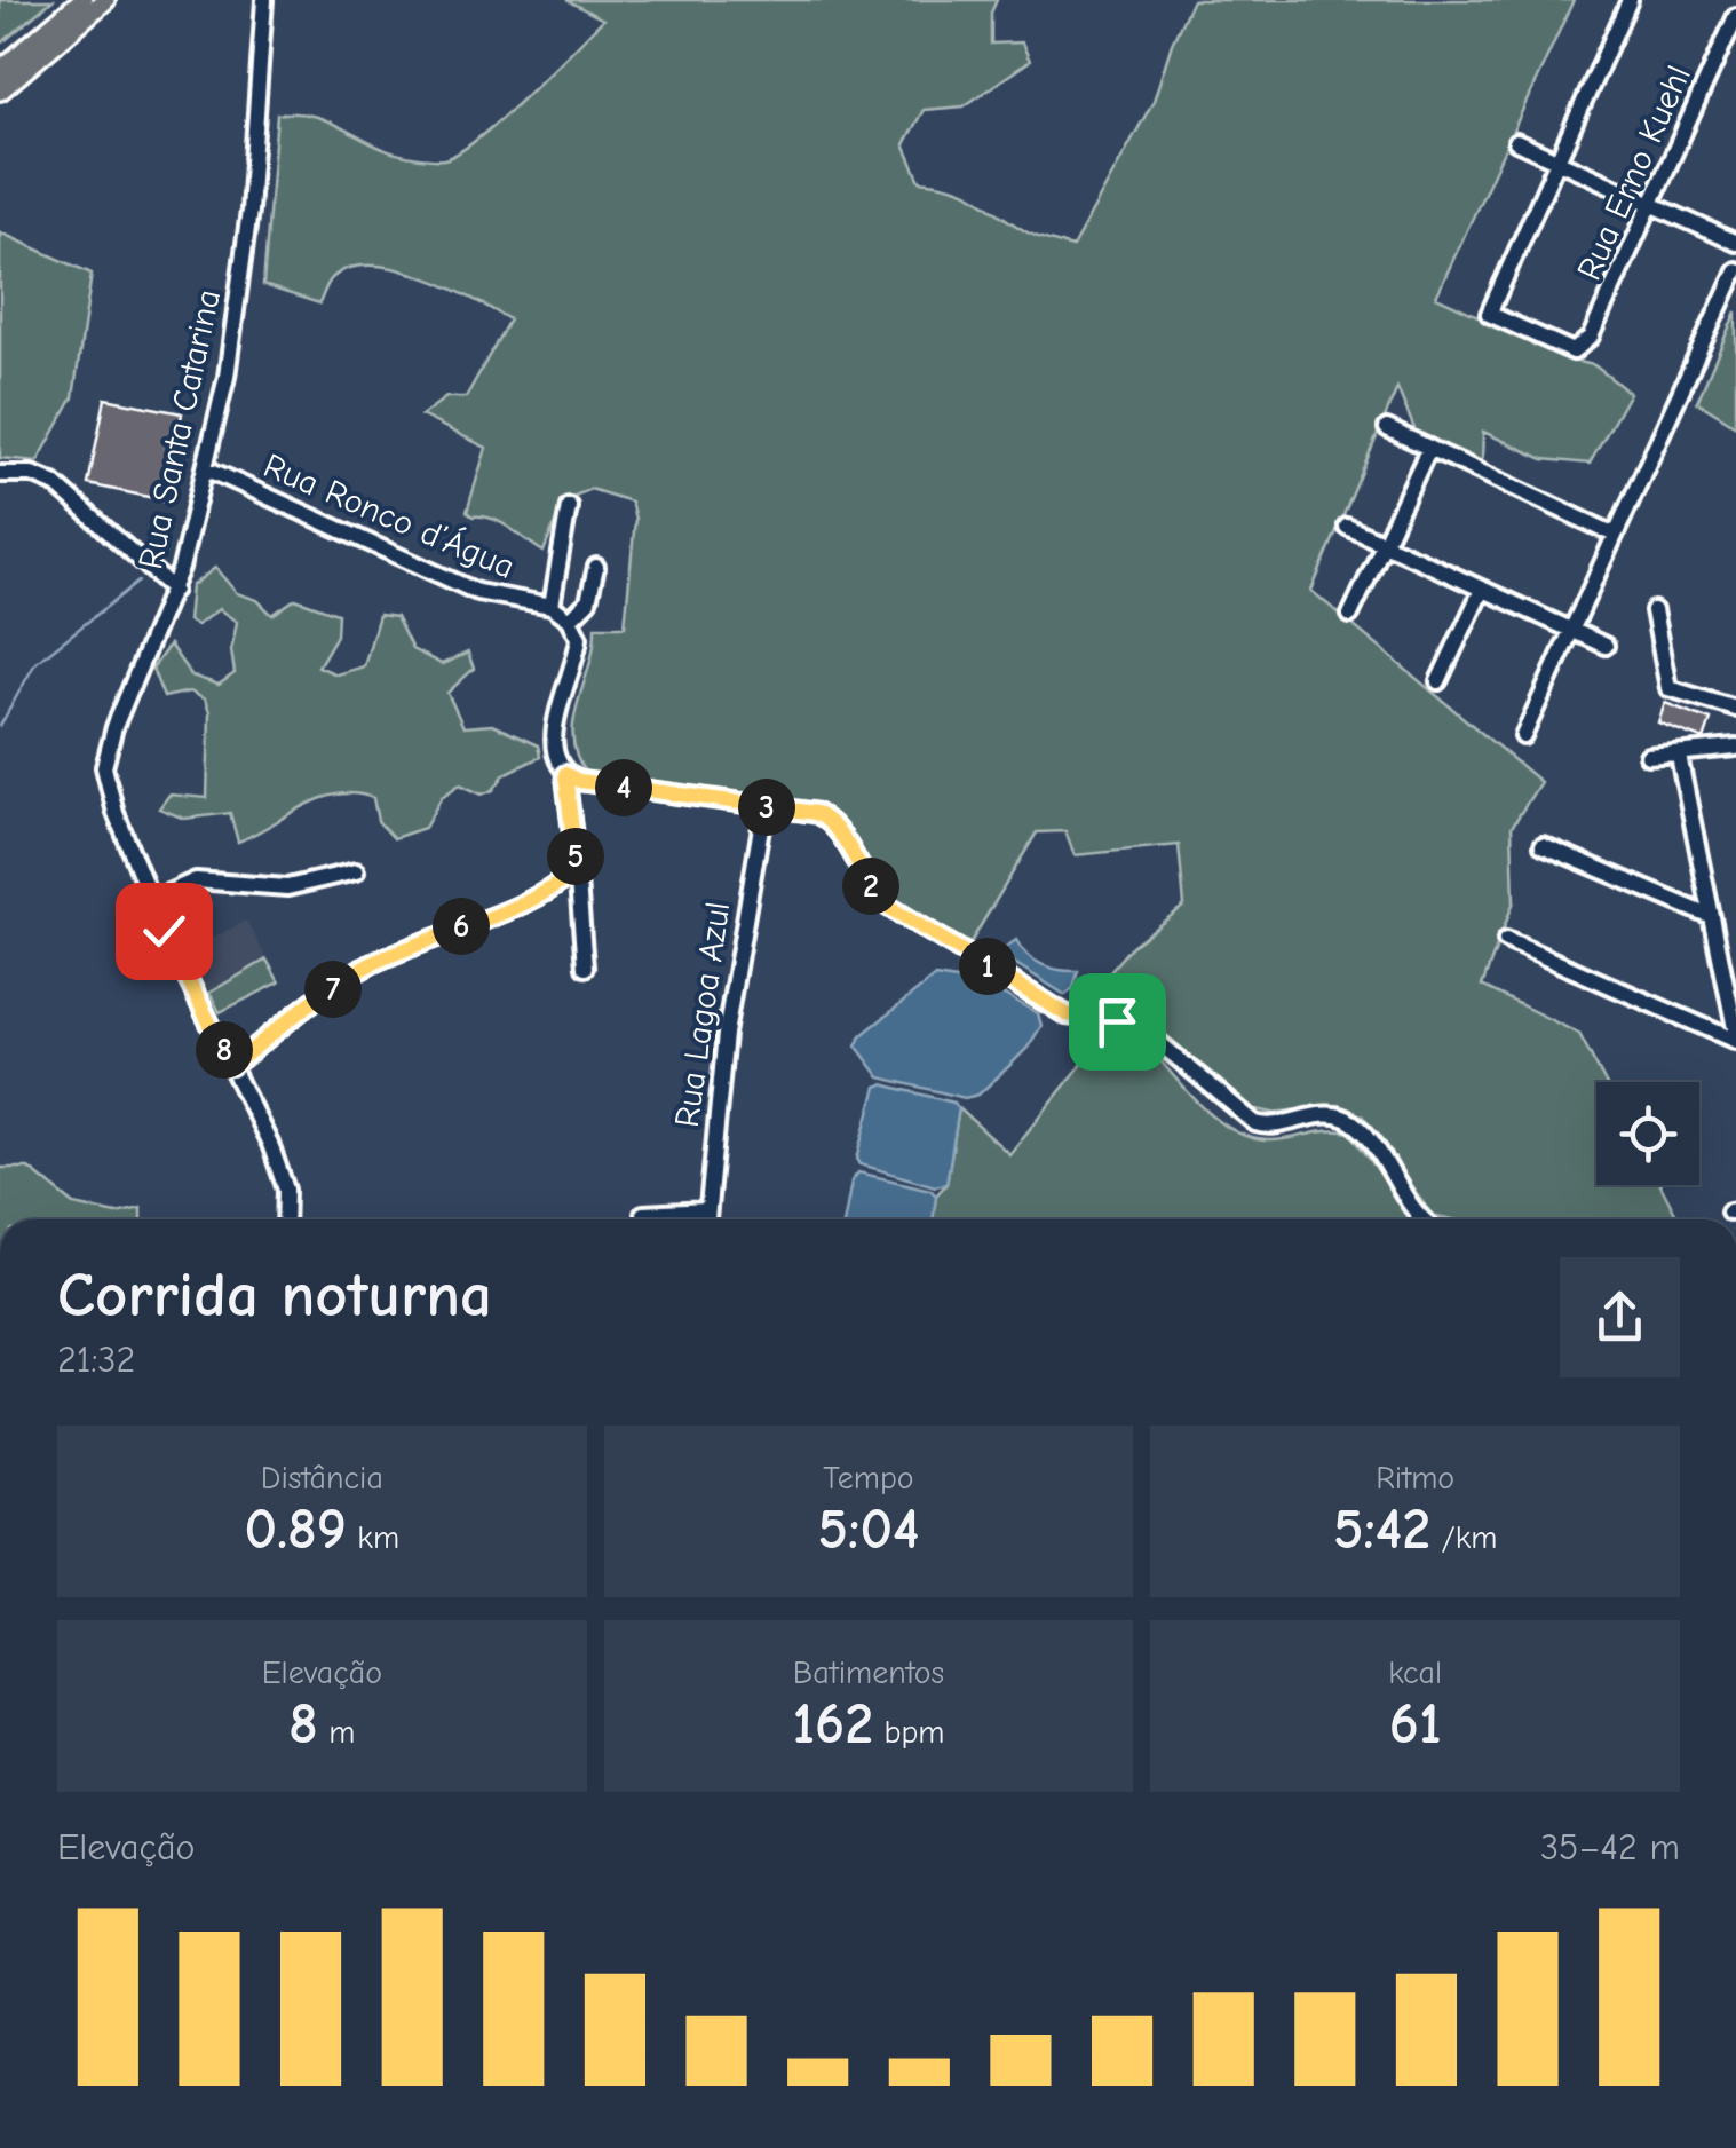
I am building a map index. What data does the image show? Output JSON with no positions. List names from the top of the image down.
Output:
{
  "streets": {
    "street": [
      "Rua Erno Kuehl",
      "Rua Santa Catarina",
      "Rua Ronco d’Água",
      "Rua Lagoa Azul"
    ]
  },
  "crossings": [
    ["Rua Santa Catarina", "Rua Ronco d’Água"]
  ],
  "page": {
    "pins": [
      "4",
      "3",
      "5",
      "2",
      "6",
      "1",
      "7",
      "8"
    ],
    "heading": ["Corrida noturna", "21:32"],
    "stats": [
      ["Distância", "0.89 km"],
      ["Tempo", "5:04"],
      ["Ritmo", "5:42 /km"],
      ["Elevação", "8 m"],
      ["Batimentos", "162 bpm"],
      ["kcal", "61"]
    ],
    "chart": ["Elevação", "35–42 m"]
  }
}
